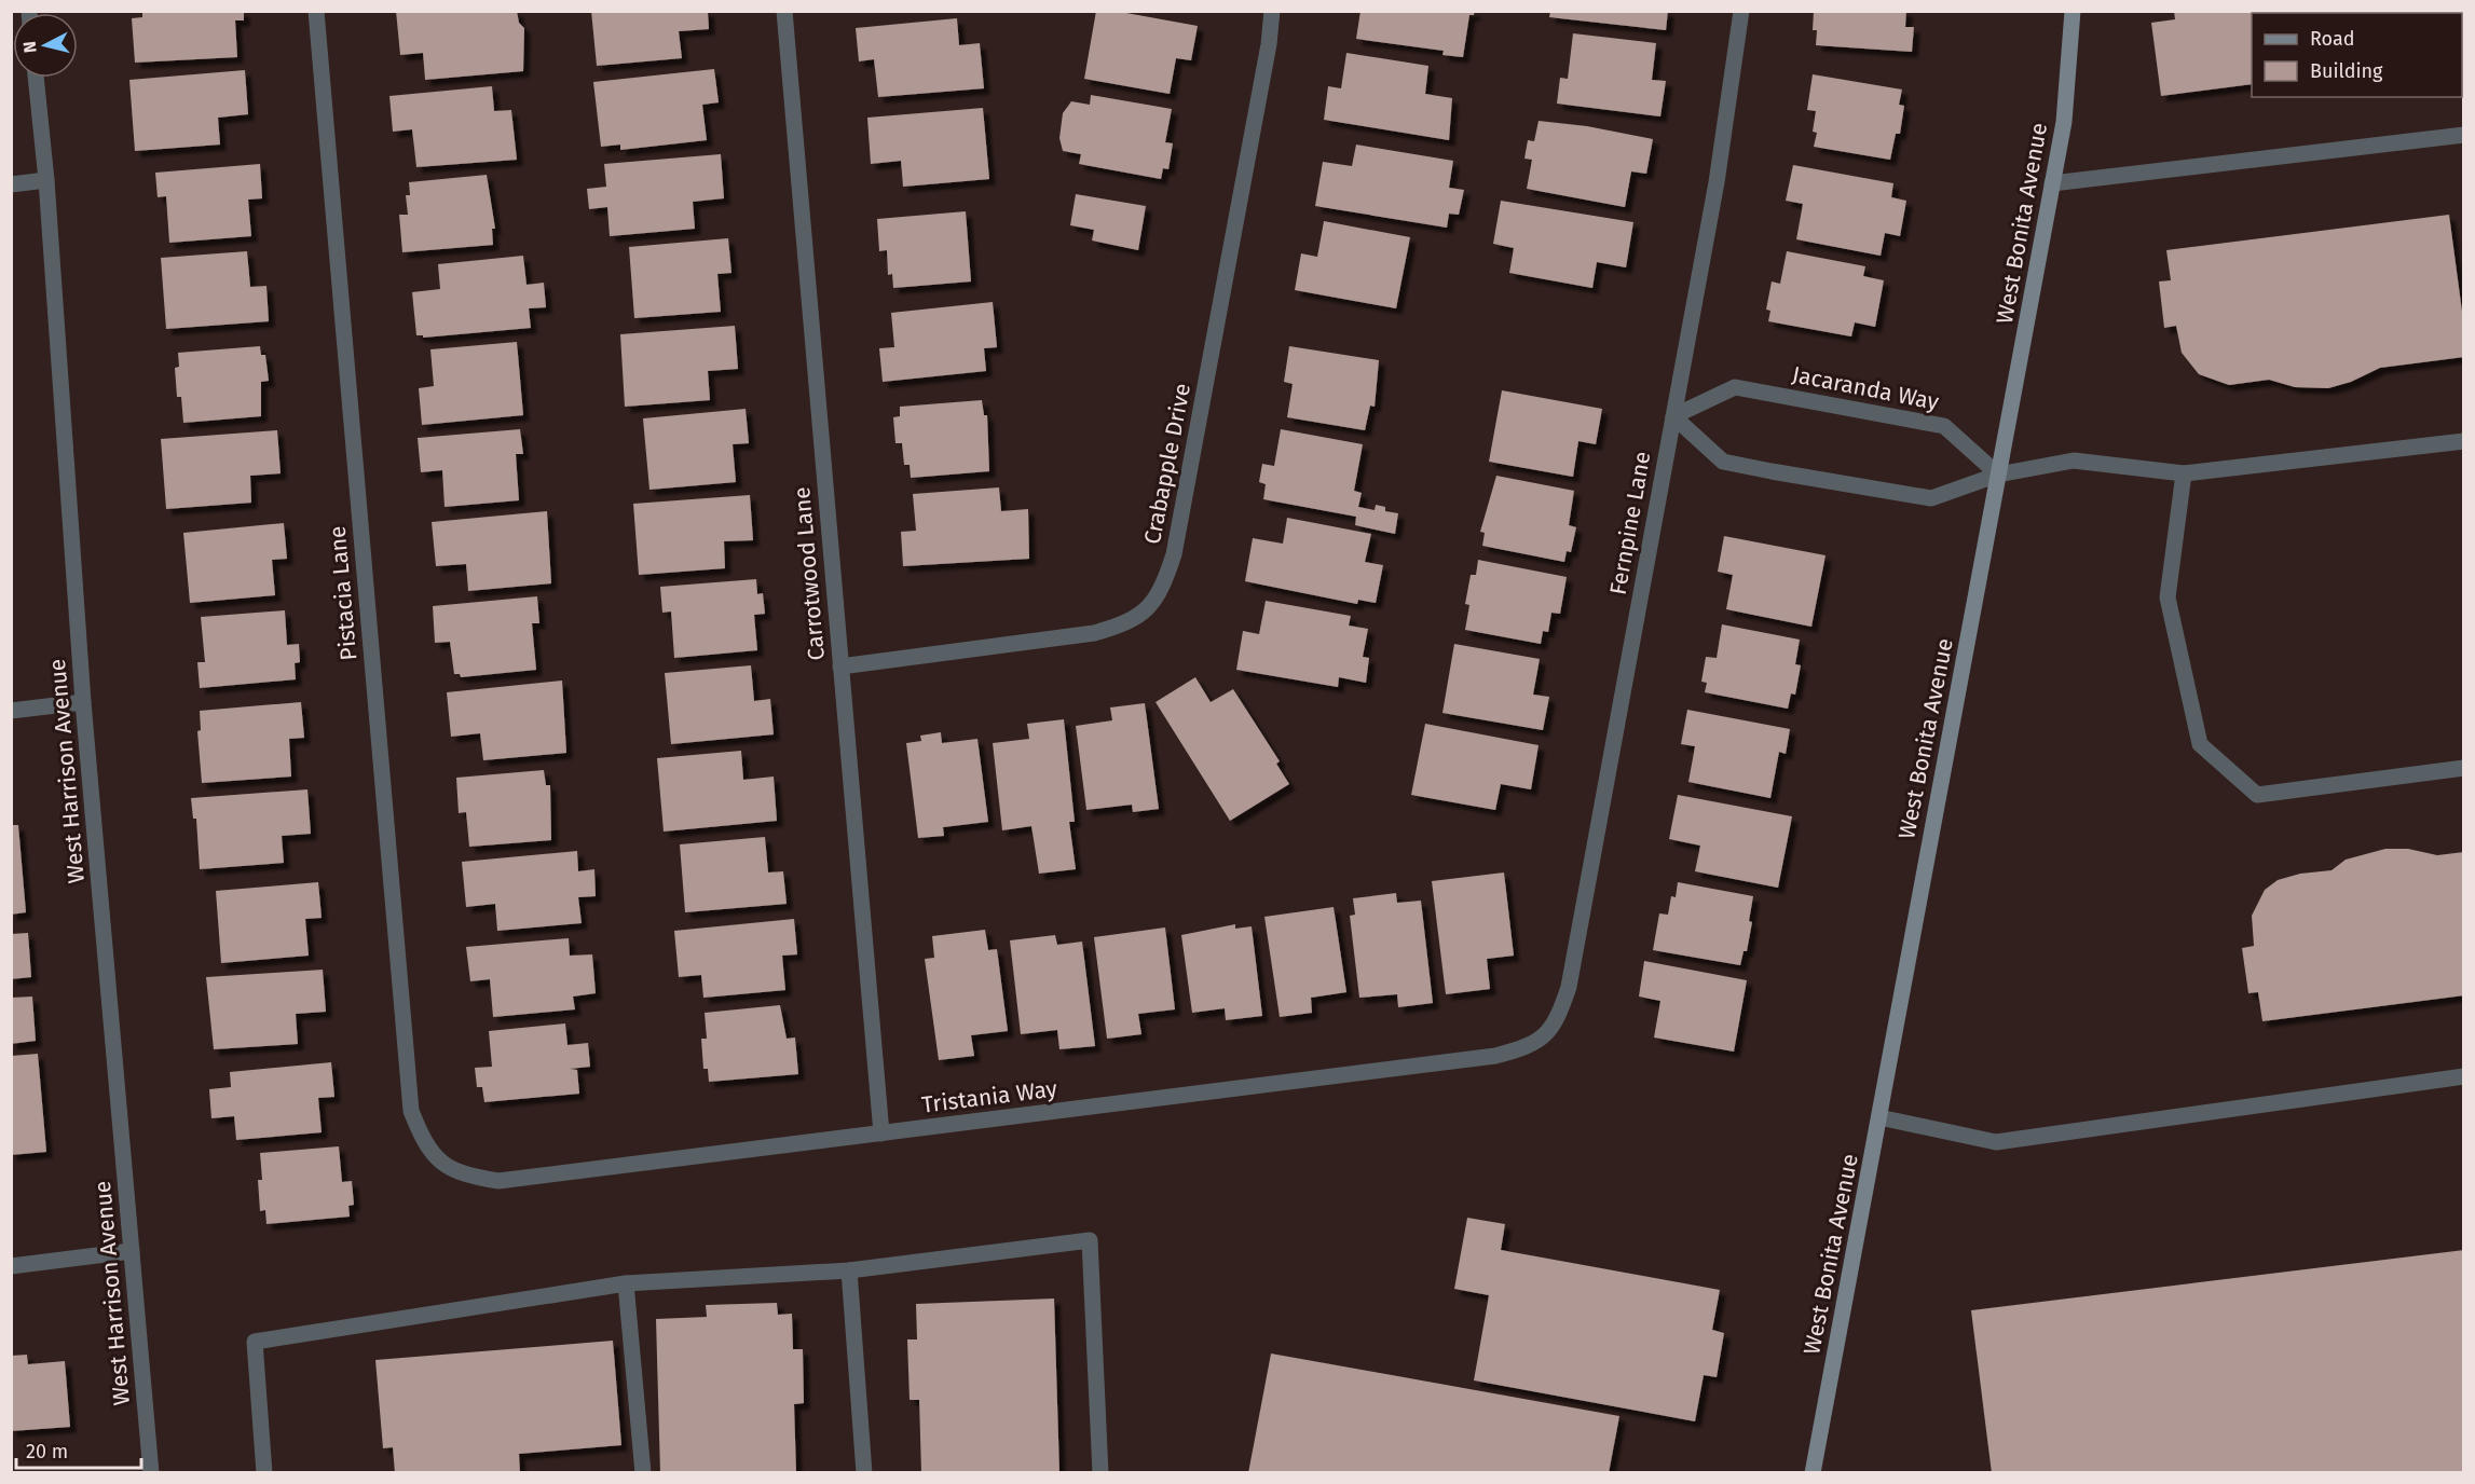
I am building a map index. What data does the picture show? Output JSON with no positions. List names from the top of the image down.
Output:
{
  "streets": {
    "main road": ["West Bonita Avenue"],
    "street": [
      "Jacaranda Way",
      "Crabapple Drive",
      "Fernpine Lane",
      "Carrotwood Lane",
      "Pistacia Lane",
      "West Harrison Avenue",
      "Tristania Way"
    ]
  },
  "crossings": [
    ["West Bonita Avenue", "Jacaranda Way"],
    ["Jacaranda Way", "Fernpine Lane"],
    ["Crabapple Drive", "Carrotwood Lane"],
    ["Fernpine Lane", "Tristania Way"],
    ["Carrotwood Lane", "Tristania Way"],
    ["Pistacia Lane", "Tristania Way"]
  ],
  "legend": ["Road", "Building"],
  "scale_bar": "20 m",
  "north": "left"
}
